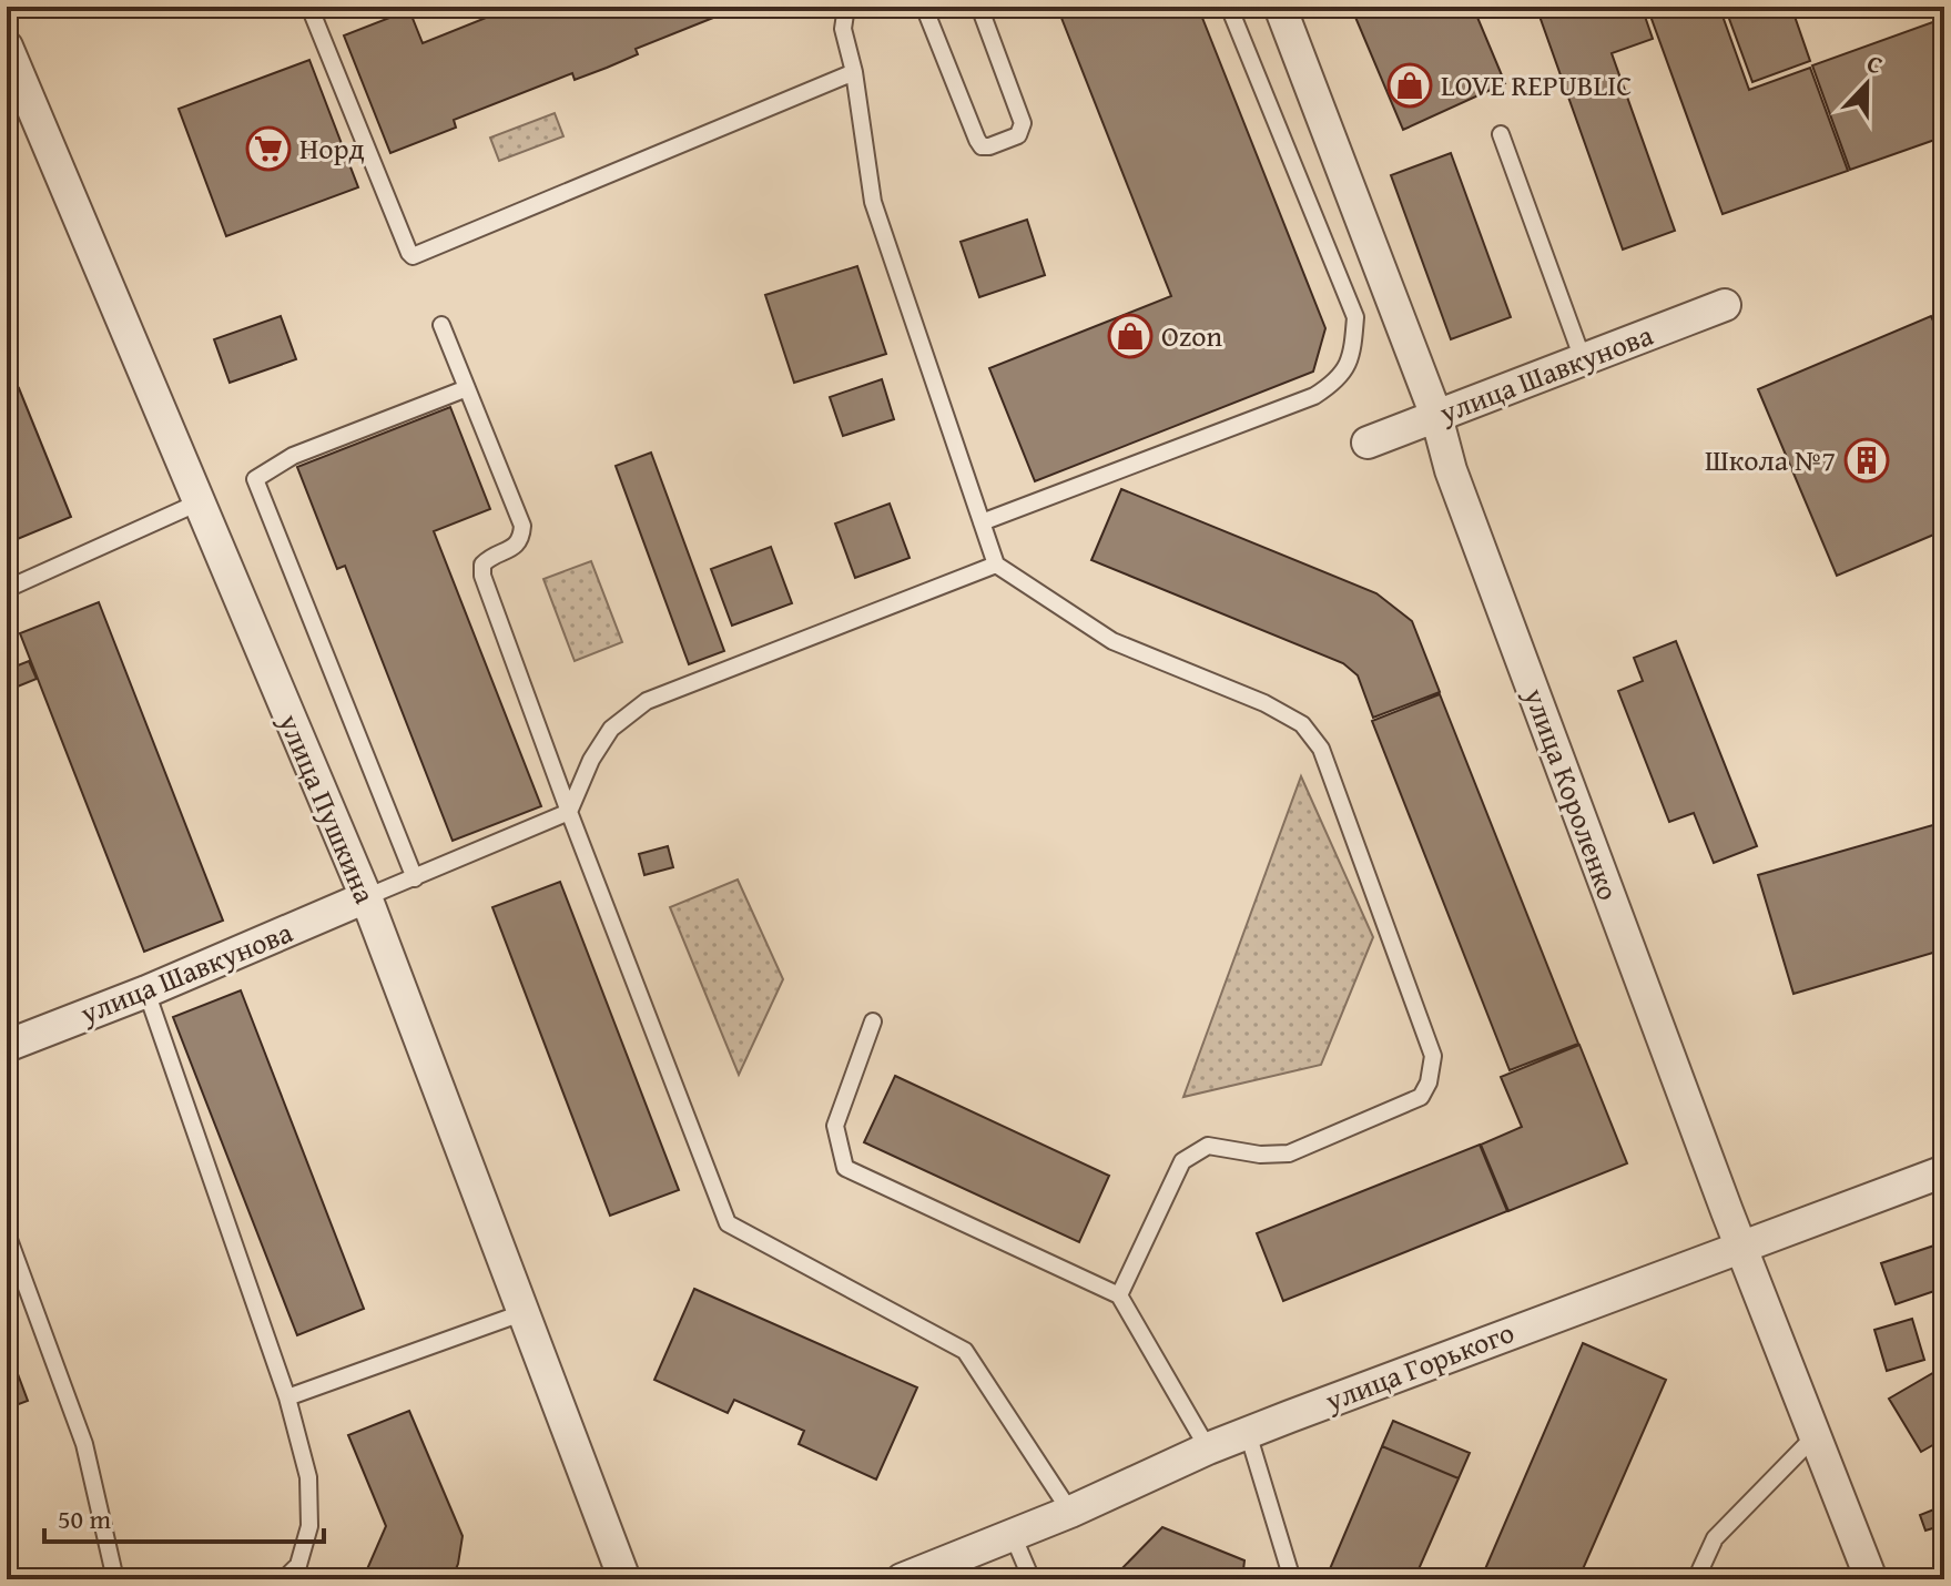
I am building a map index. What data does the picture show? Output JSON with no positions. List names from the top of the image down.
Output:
{
  "streets": {
    "street": [
      "улица Шавкунова",
      "улица Короленко",
      "улица Пушкина",
      "улица Горького"
    ]
  },
  "crossings": [
    ["улица Шавкунова", "улица Короленко"],
    ["улица Шавкунова", "улица Пушкина"],
    ["улица Короленко", "улица Горького"]
  ],
  "places": {
    "shop": ["LOVE REPUBLIC", "Ozon"],
    "supermarket": ["Норд"],
    "building": ["Школа №7"]
  },
  "scale_bar": "50 m",
  "north": "top"
}
